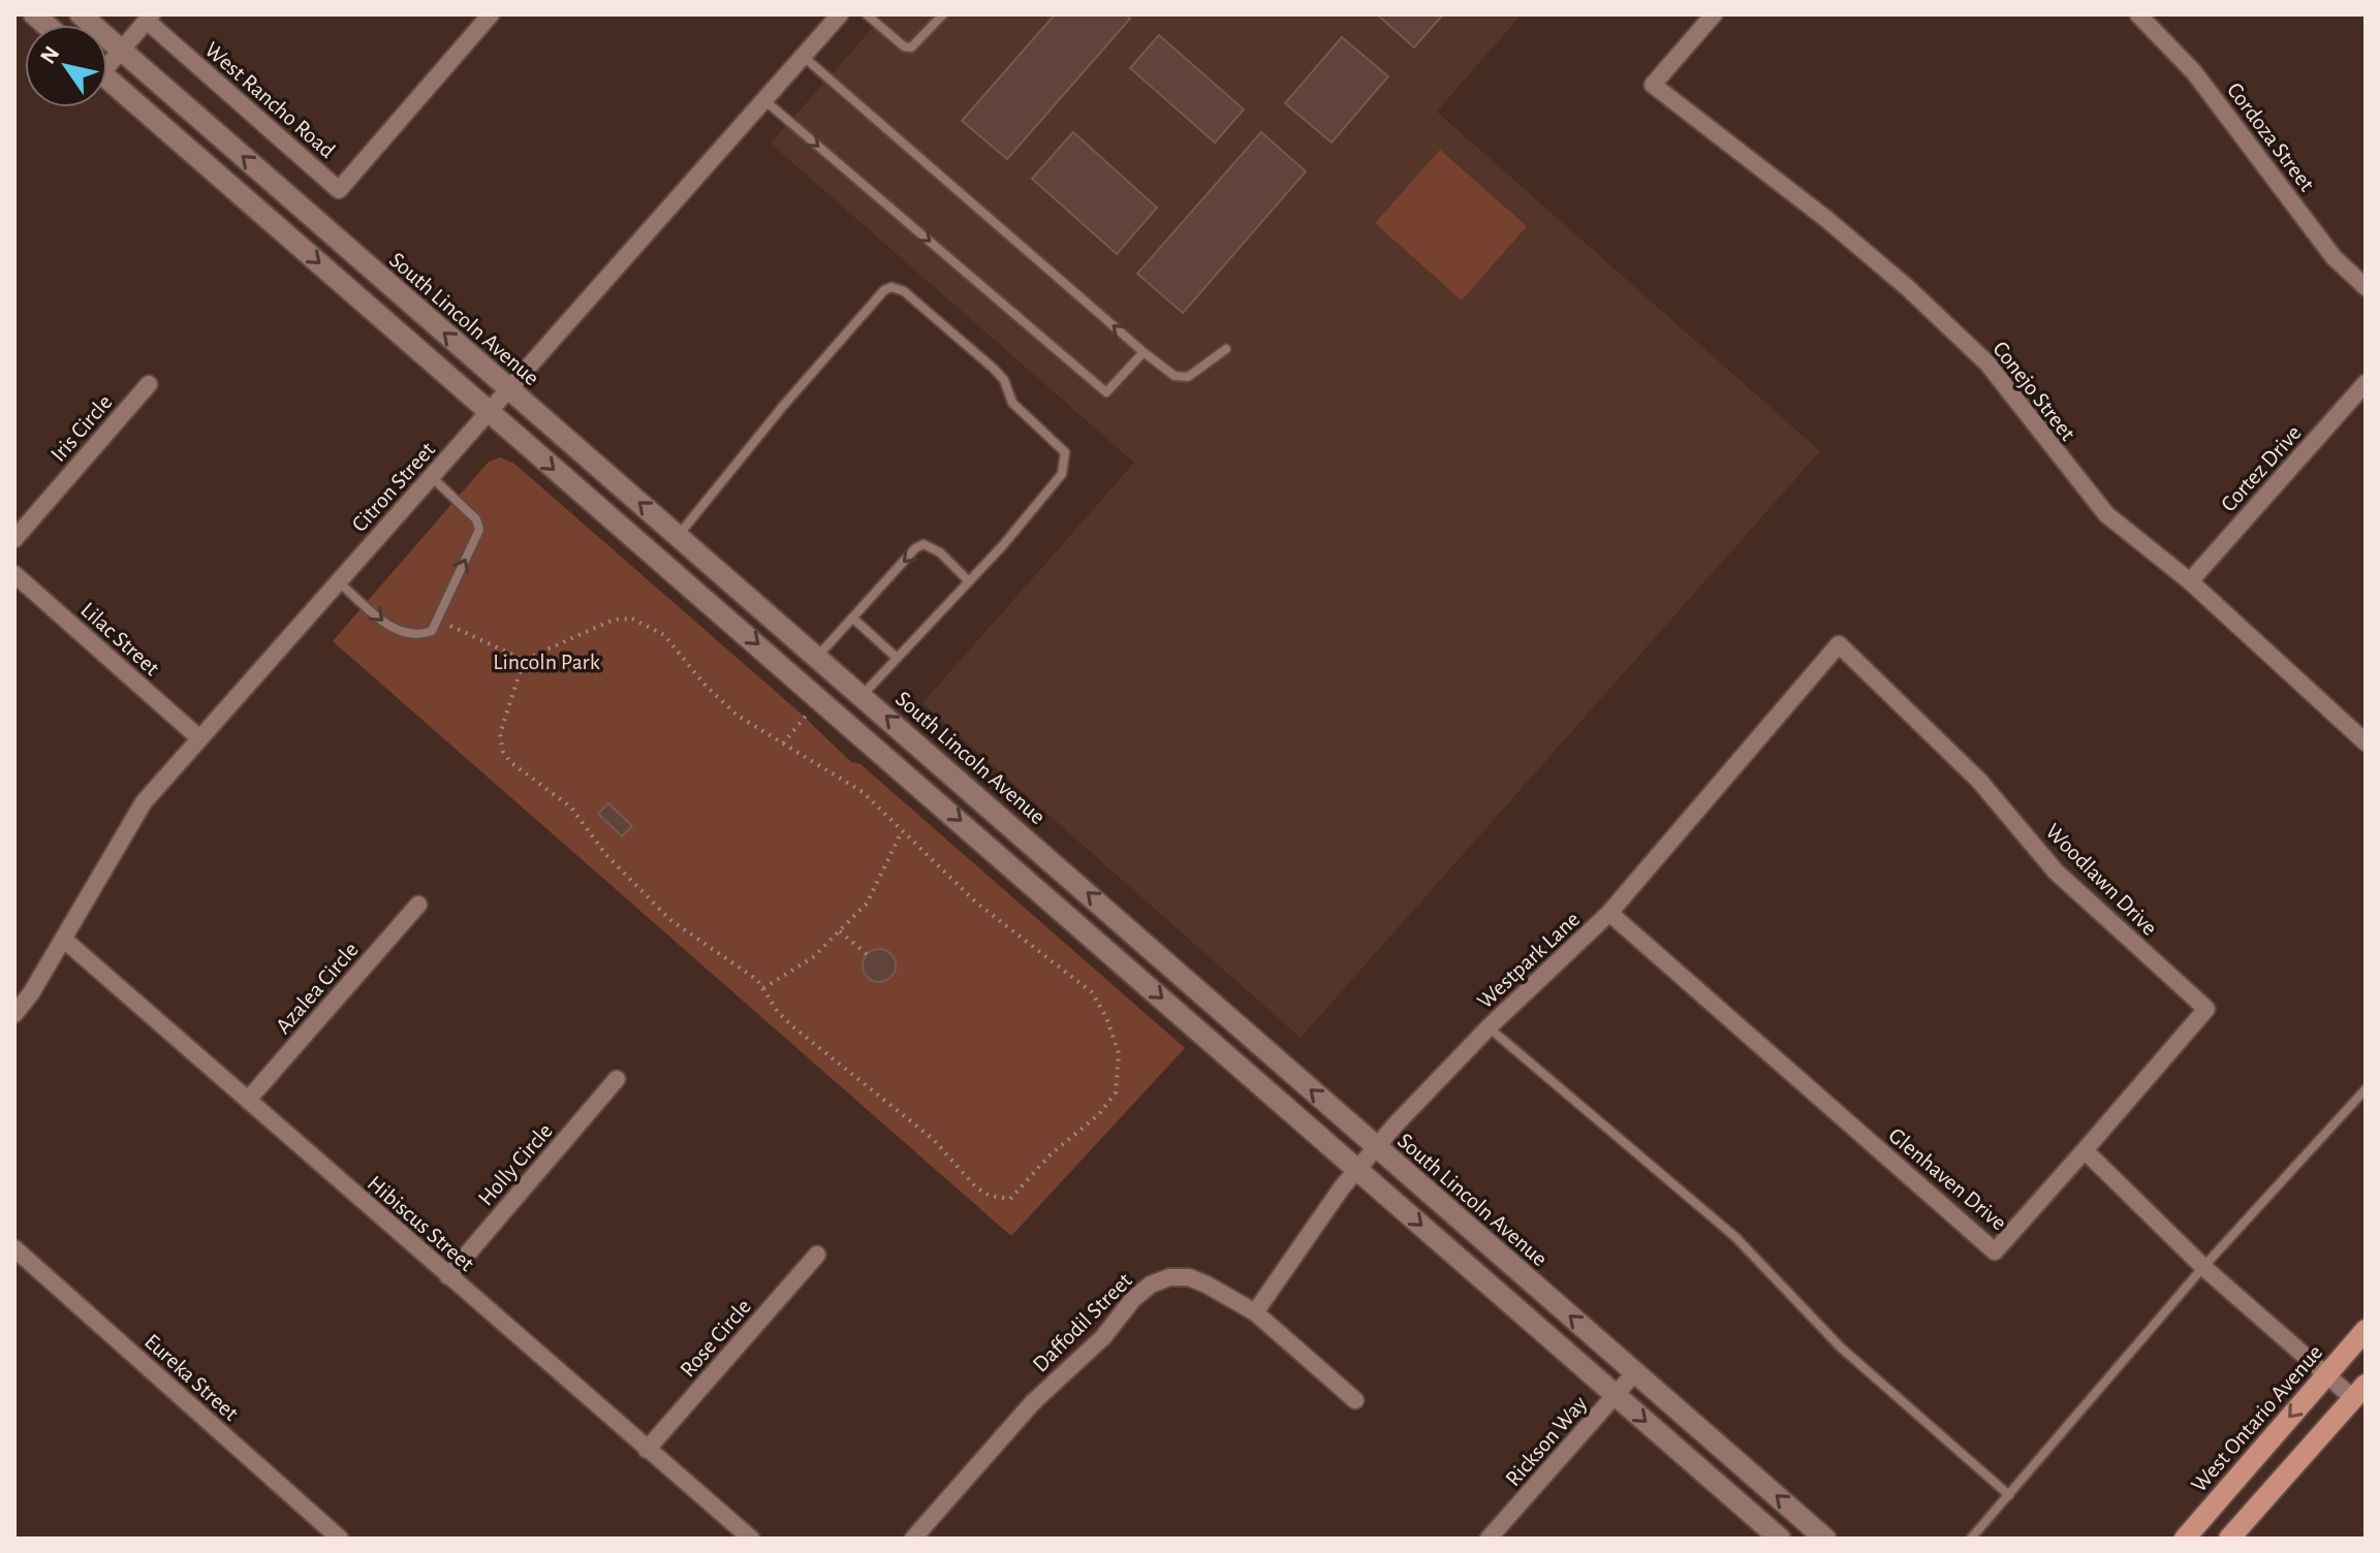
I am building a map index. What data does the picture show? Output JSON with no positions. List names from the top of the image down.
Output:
{
  "streets": {
    "main road": ["South Lincoln Avenue", "West Ontario Avenue"],
    "street": [
      "West Rancho Road",
      "Cordoza Street",
      "Conejo Street",
      "Iris Circle",
      "Cortez Drive",
      "Citron Street",
      "Lilac Street",
      "Woodlawn Drive",
      "Westpark Lane",
      "Azalea Circle",
      "Holly Circle",
      "Glenhaven Drive",
      "Hibiscus Street",
      "Daffodil Street",
      "Rose Circle",
      "Eureka Street",
      "Rickson Way"
    ]
  },
  "crossings": [
    ["South Lincoln Avenue", "Citron Street"],
    ["South Lincoln Avenue", "Westpark Lane"],
    ["South Lincoln Avenue", "Rickson Way"],
    ["Conejo Street", "Cortez Drive"],
    ["Citron Street", "Lilac Street"],
    ["Citron Street", "Hibiscus Street"],
    ["Woodlawn Drive", "Westpark Lane"],
    ["Woodlawn Drive", "Glenhaven Drive"],
    ["Westpark Lane", "Glenhaven Drive"],
    ["Westpark Lane", "Daffodil Street"],
    ["Azalea Circle", "Hibiscus Street"],
    ["Holly Circle", "Hibiscus Street"],
    ["Hibiscus Street", "Rose Circle"]
  ],
  "parks": ["Lincoln Park"],
  "north": "top left"
}
